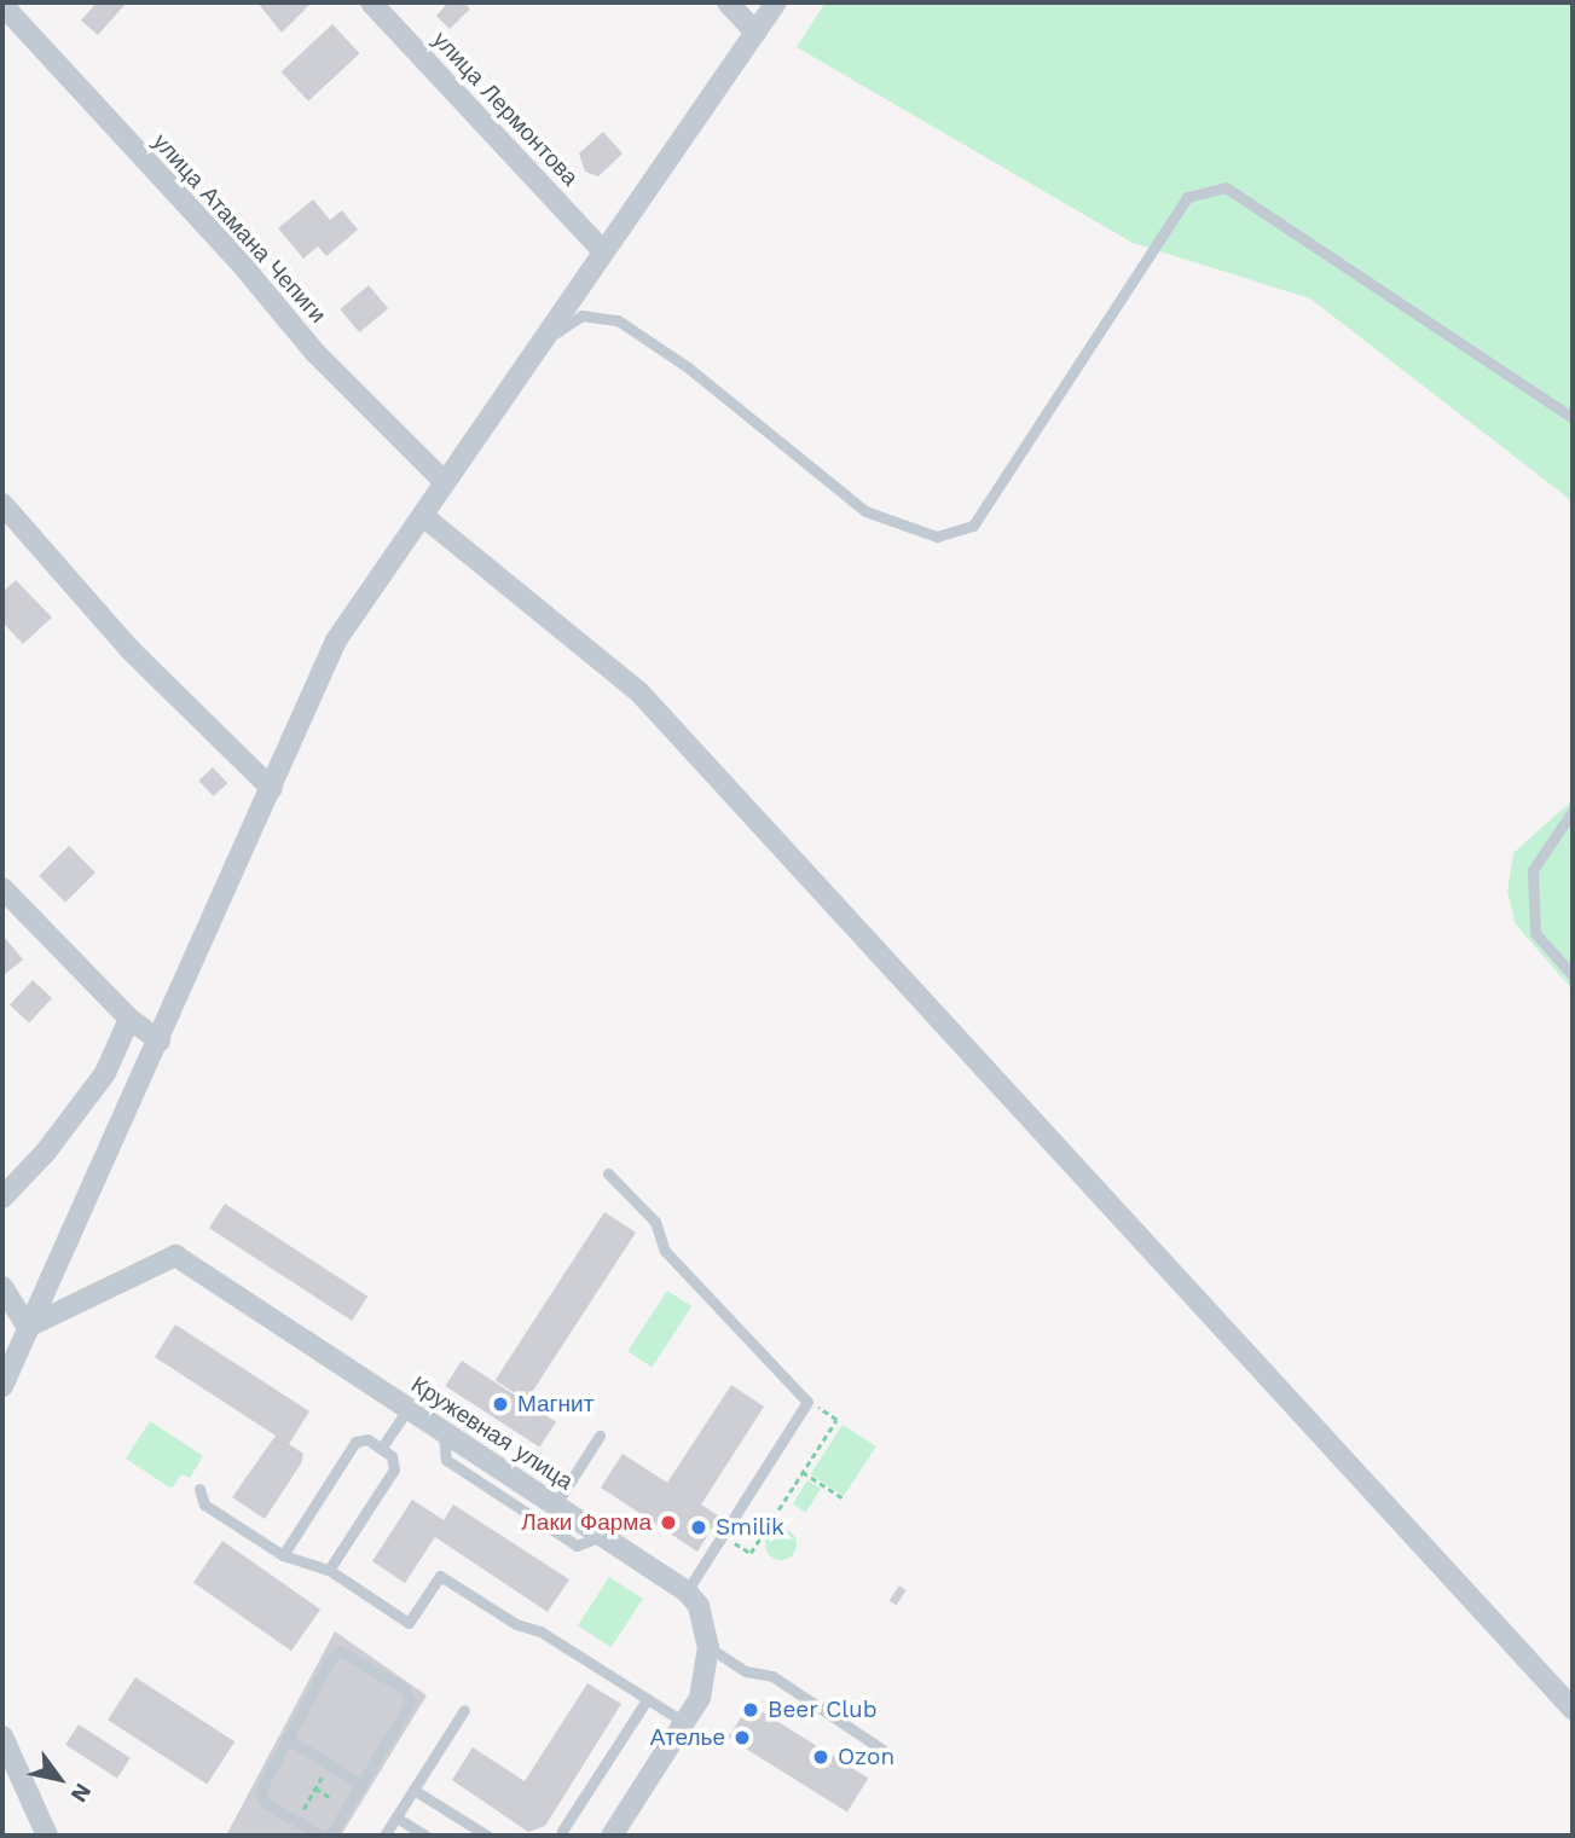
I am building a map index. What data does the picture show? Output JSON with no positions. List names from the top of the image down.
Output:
{
  "streets": {
    "street": ["улица Лермонтова", "улица Атамана Чепиги", "Кружевная улица"]
  },
  "places": [
    "Магнит",
    "Лаки Фарма",
    "Smilik",
    "Beer Club",
    "Ателье",
    "Ozon"
  ],
  "north": "bottom right"
}
